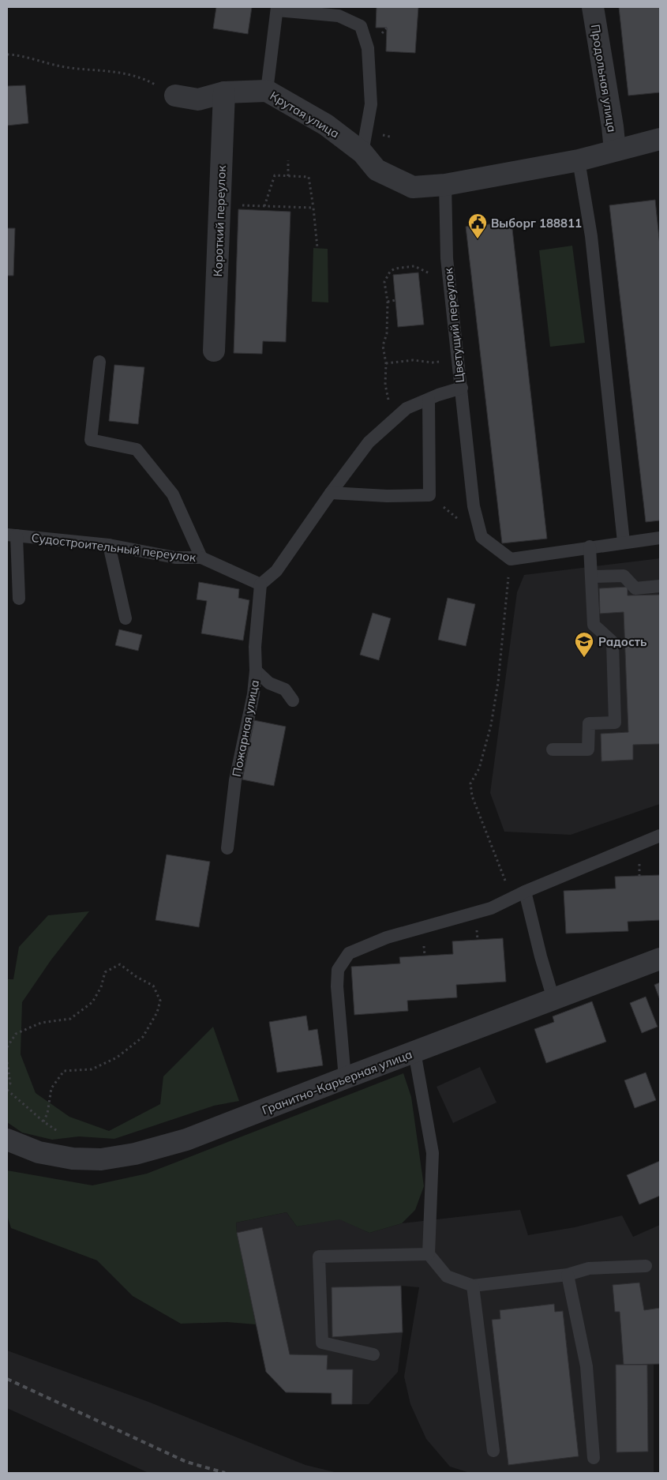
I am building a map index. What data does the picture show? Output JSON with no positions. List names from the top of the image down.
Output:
{
  "streets": {
    "street": [
      "Продольная улица",
      "Крутая улица",
      "Короткий переулок",
      "Гранитно-Карьерная улица"
    ],
    "lane": ["Цветущий переулок", "Судостроительный переулок", "Пожарная улица"]
  },
  "crossings": [
    ["Продольная улица", "Крутая улица"],
    ["Крутая улица", "Короткий переулок"],
    ["Крутая улица", "Цветущий переулок"],
    ["Судостроительный переулок", "Пожарная улица"]
  ],
  "places": {
    "public building": ["Выборг 188811"],
    "school or university": ["Радость"]
  }
}
